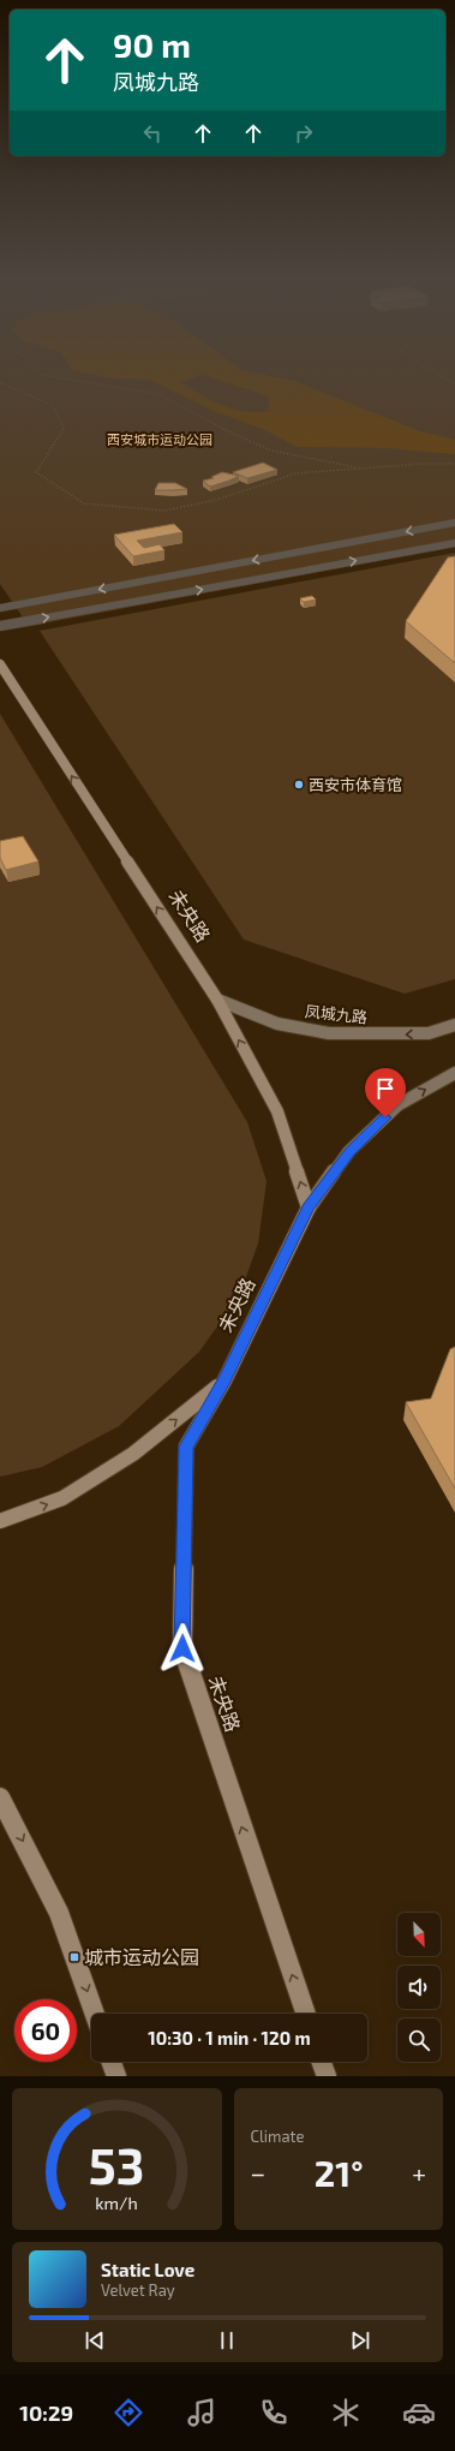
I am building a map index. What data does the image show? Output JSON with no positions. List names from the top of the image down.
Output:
{
  "streets": {
    "main road": ["未央路"],
    "street": ["凤城九路"]
  },
  "crossings": [
    ["未央路", "凤城九路"]
  ],
  "one_way": ["未央路", "凤城九路"],
  "parks": ["西安城市运动公园"],
  "places": {
    "other": ["西安市体育馆"],
    "transit": ["城市运动公园"]
  },
  "north": "bottom right",
  "page": {
    "turn": ["90 m", "凤城九路"],
    "limit": "60",
    "trip": "10:30 · 1 min · 120 m",
    "tile": "Climate",
    "heat": ["−", "21°", "+"],
    "song": ["Static Love", "Velvet Ray"],
    "tabs": "10:29",
    "gauge": ["53", "km/h"]
  }
}
